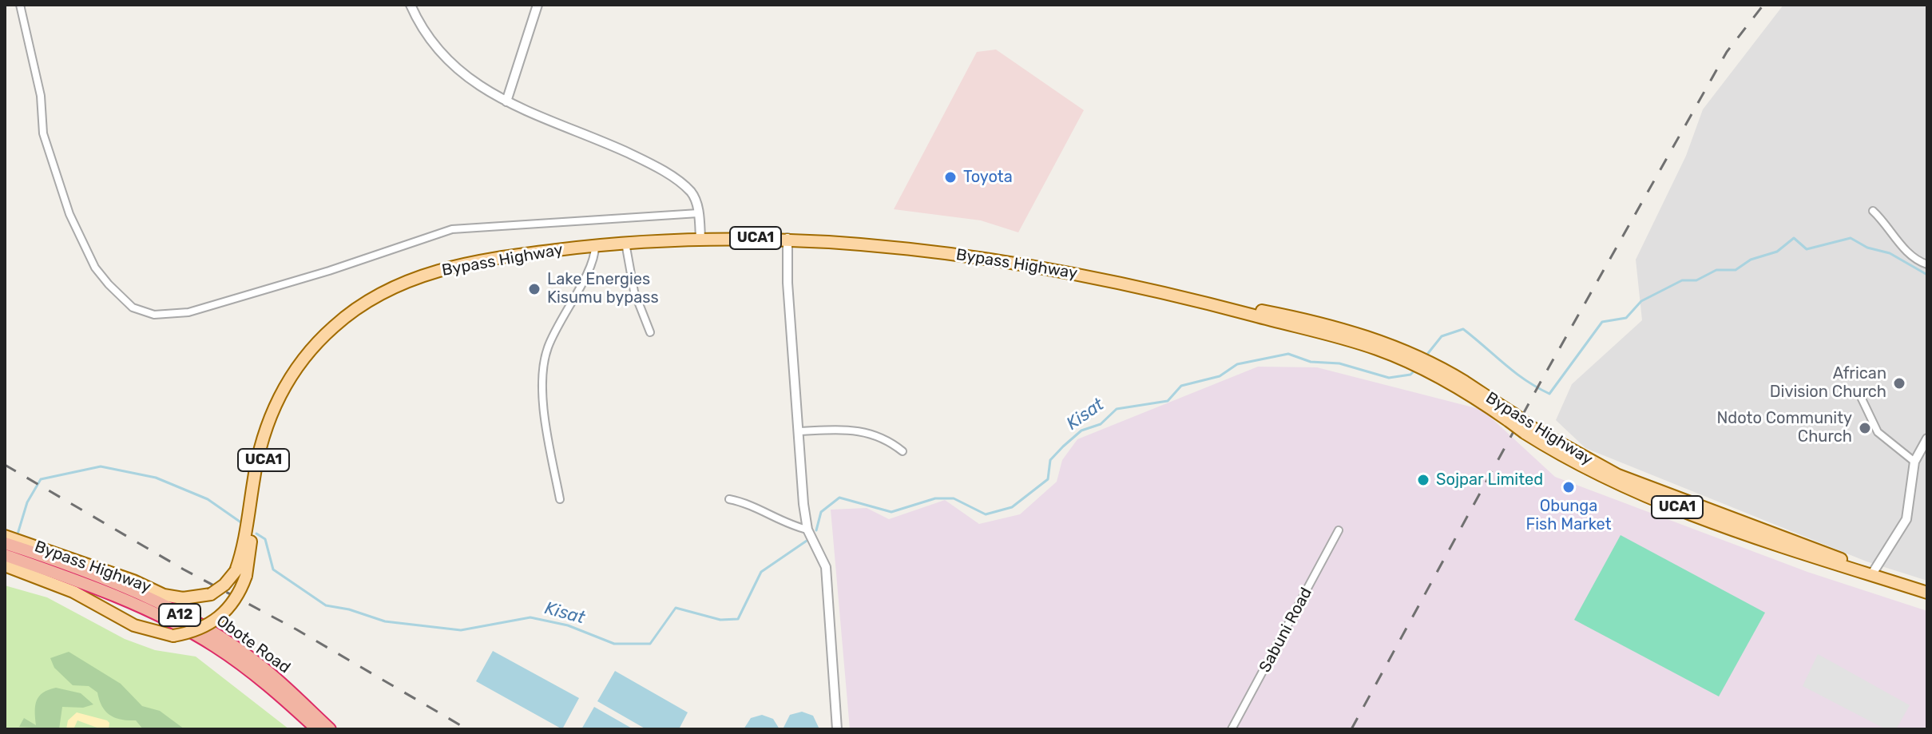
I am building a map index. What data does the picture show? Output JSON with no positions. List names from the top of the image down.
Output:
{
  "streets": {
    "highway": ["A12", "Obote Road"],
    "main road": ["UCA1", "Bypass Highway"],
    "street": ["Sabuni Road"]
  },
  "water": ["Kisat"],
  "places": [
    "Toyota",
    "Lake Energies Kisumu bypass",
    "African Division Church",
    "Ndoto Community Church",
    "Sojpar Limited",
    "Obunga Fish Market"
  ]
}
